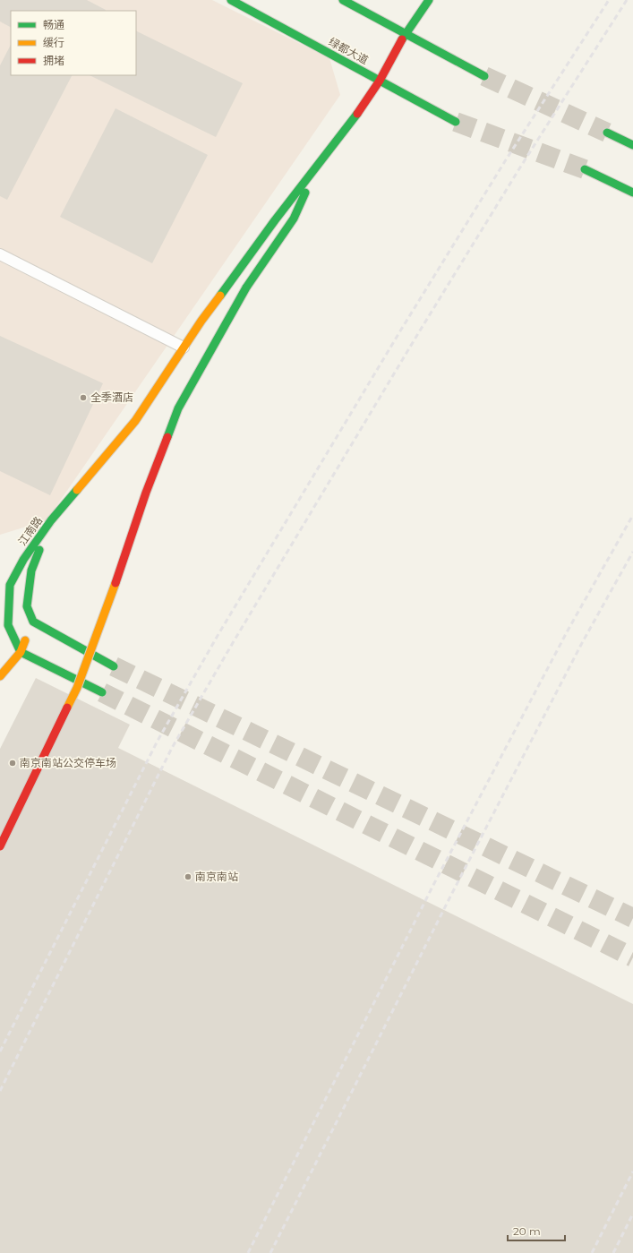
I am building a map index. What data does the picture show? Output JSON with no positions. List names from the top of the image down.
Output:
{
  "streets": {
    "main road": ["绿都大道", "江南路"]
  },
  "places": ["全季酒店", "南京南站公交停车场", "南京南站"],
  "legend": ["畅通", "缓行", "拥堵"],
  "scale_bar": "20 m"
}
